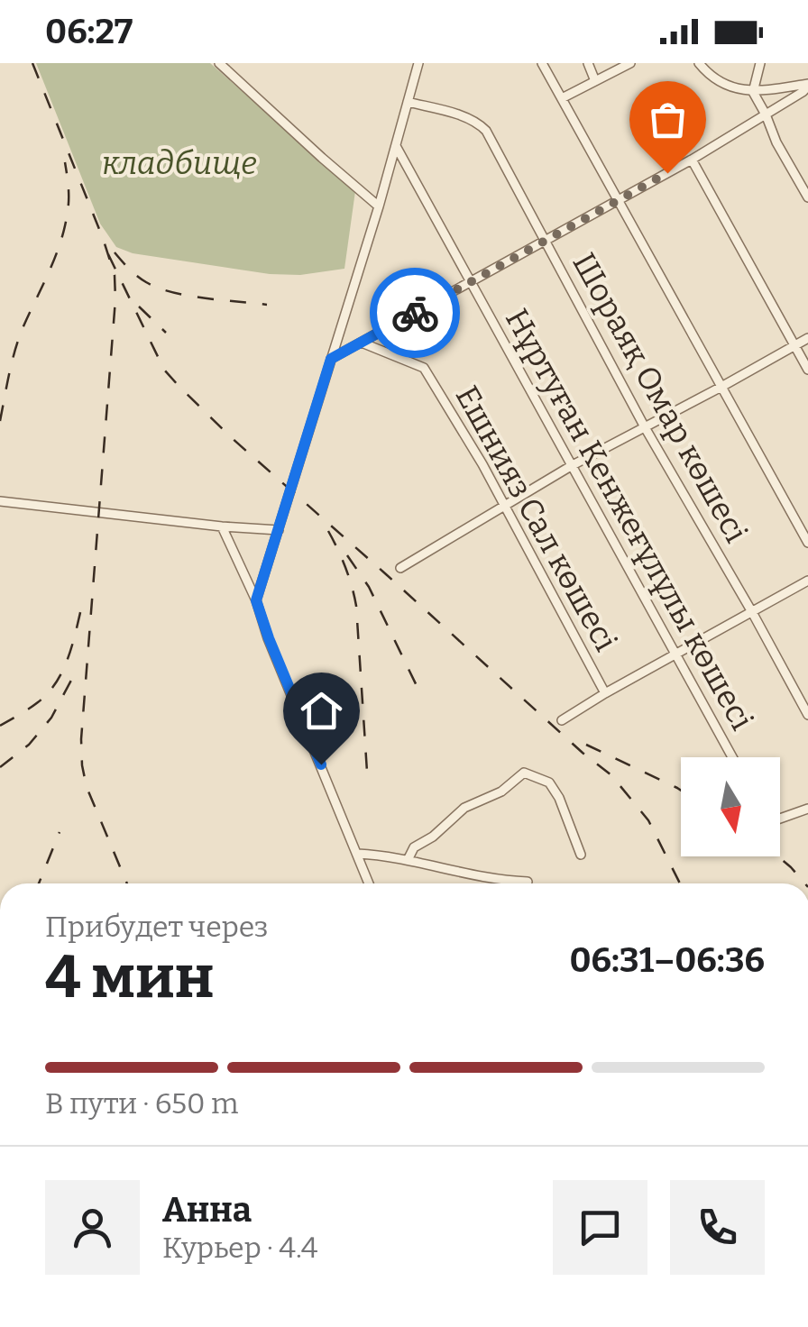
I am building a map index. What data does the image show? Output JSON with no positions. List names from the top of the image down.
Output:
{
  "streets": {
    "street": ["Шораяқ Омар көшесі", "Ешнияз Сал көшесі", "Нұртуған Кенжеғұлұлы көшесі"]
  },
  "parks": ["кладбище"],
  "north": "bottom",
  "page": {
    "status": "06:27",
    "heading": ["4 мин", "Прибудет через", "06:31–06:36"],
    "panel": ["Анна", "Курьер · 4.4"],
    "bar": "В пути · 650 m"
  }
}
